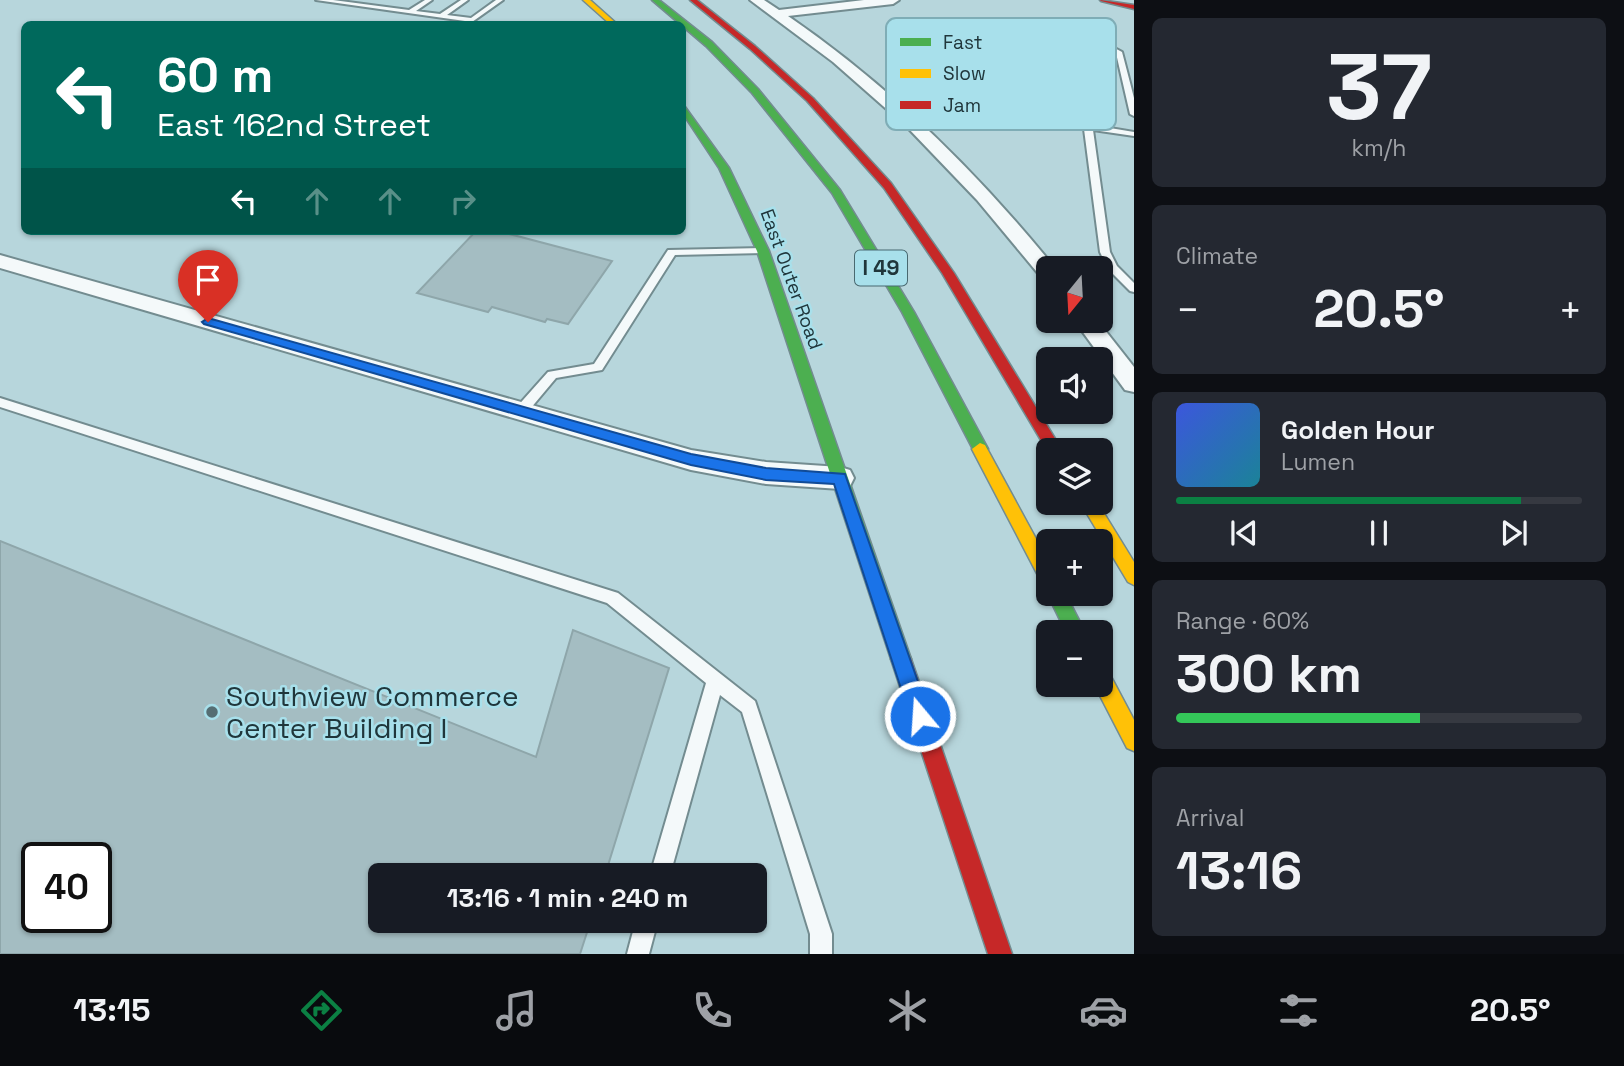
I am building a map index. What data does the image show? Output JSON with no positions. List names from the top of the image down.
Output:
{
  "streets": {
    "main road": ["I 49", "East Outer Road"]
  },
  "places": ["Southview Commerce Center Building I"],
  "legend": ["Fast", "Slow", "Jam"],
  "north": "bottom",
  "page": {
    "tile": [
      ["37", "km/h"],
      "Climate",
      ["Range · 60%", "300 km"],
      ["Arrival", "13:16"]
    ],
    "turn": ["60 m", "East 162nd Street"],
    "map_buttons": ["+", "−"],
    "heat": ["−", "20.5°", "+"],
    "song": ["Golden Hour", "Lumen"],
    "limit": "40",
    "trip": "13:16 · 1 min · 240 m",
    "tabs": ["13:15", "20.5°"]
  }
}
